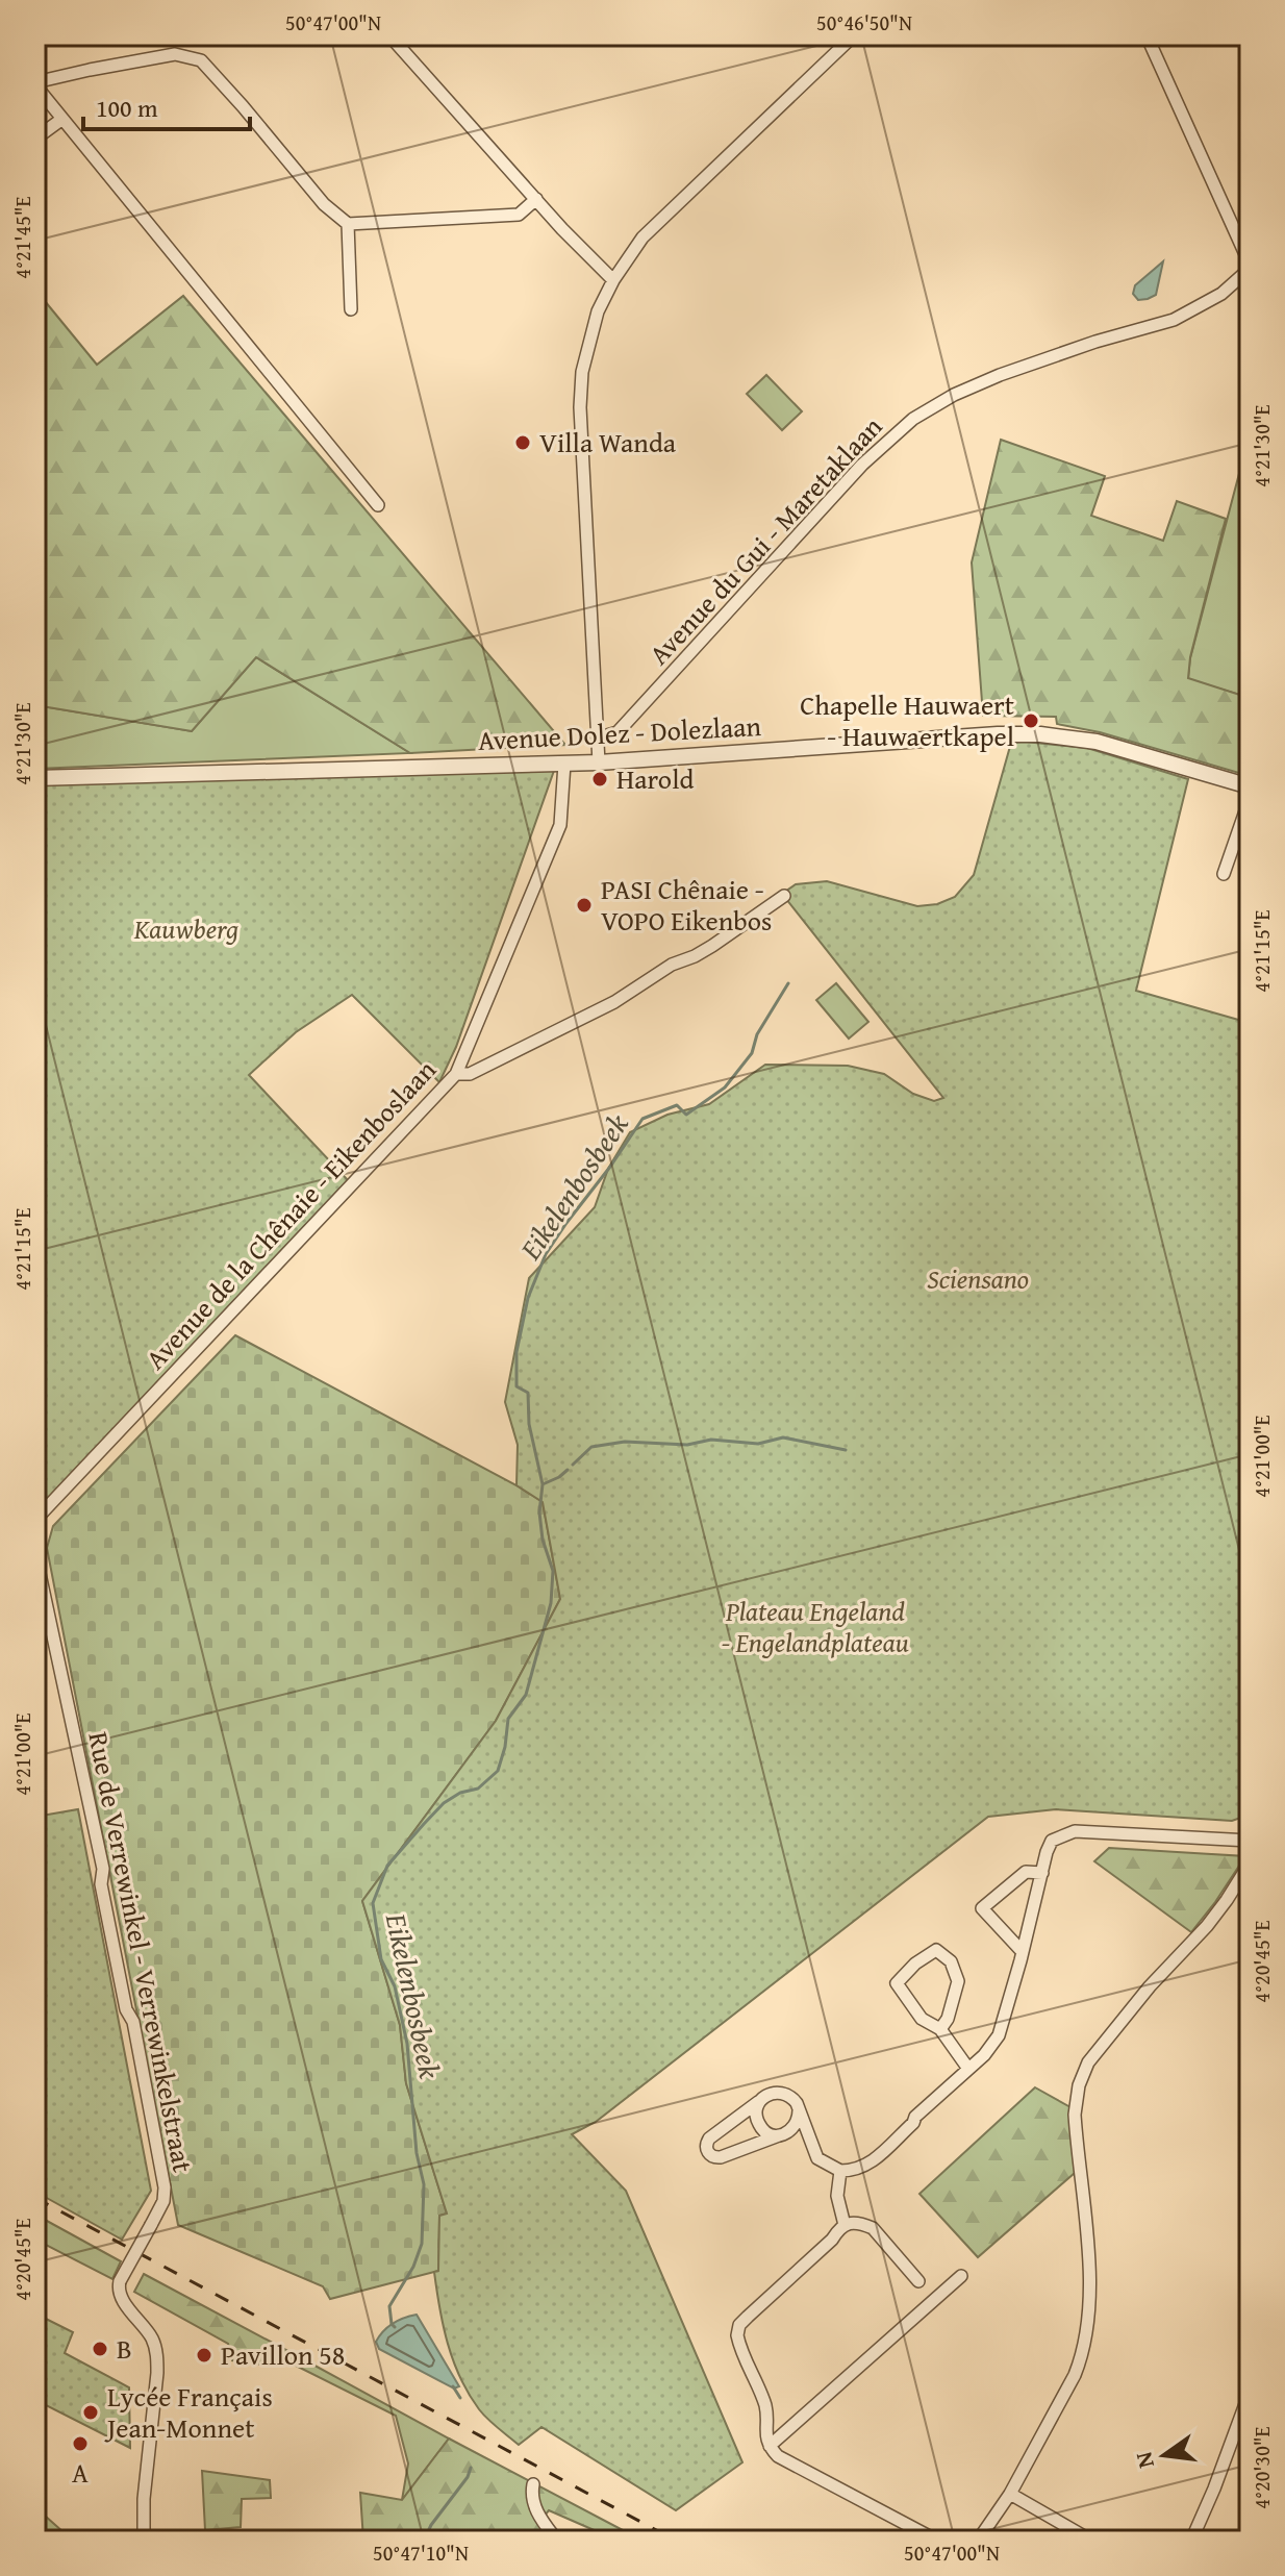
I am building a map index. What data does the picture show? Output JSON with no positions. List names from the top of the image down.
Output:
{
  "streets": {
    "street": [
      "Avenue du Gui - Maretaklaan",
      "Avenue Dolez - Dolezlaan",
      "Avenue de la Chênaie - Eikenboslaan",
      "Rue de Verrewinkel - Verrewinkelstraat"
    ]
  },
  "crossings": [
    ["Avenue Dolez - Dolezlaan", "Avenue de la Chênaie - Eikenboslaan"]
  ],
  "water": ["Eikelenbosbeek"],
  "parks": ["Kauwberg", "Sciensano", "Plateau Engeland - Engelandplateau"],
  "places": [
    "Villa Wanda",
    "Chapelle Hauwaert - Hauwaertkapel",
    "Harold",
    "PASI Chênaie - VOPO Eikenbos",
    "B",
    "Pavillon 58",
    "Lycée Français Jean-Monnet",
    "A"
  ],
  "scale_bar": "100 m",
  "north": "left",
  "coordinates": [
    "50°47'00\"N",
    "50°46'50\"N",
    "4°21'45\"E",
    "4°21'30\"E",
    "4°21'15\"E",
    "4°21'00\"E",
    "4°20'45\"E",
    "4°20'30\"E",
    "50°47'10\"N"
  ]
}
